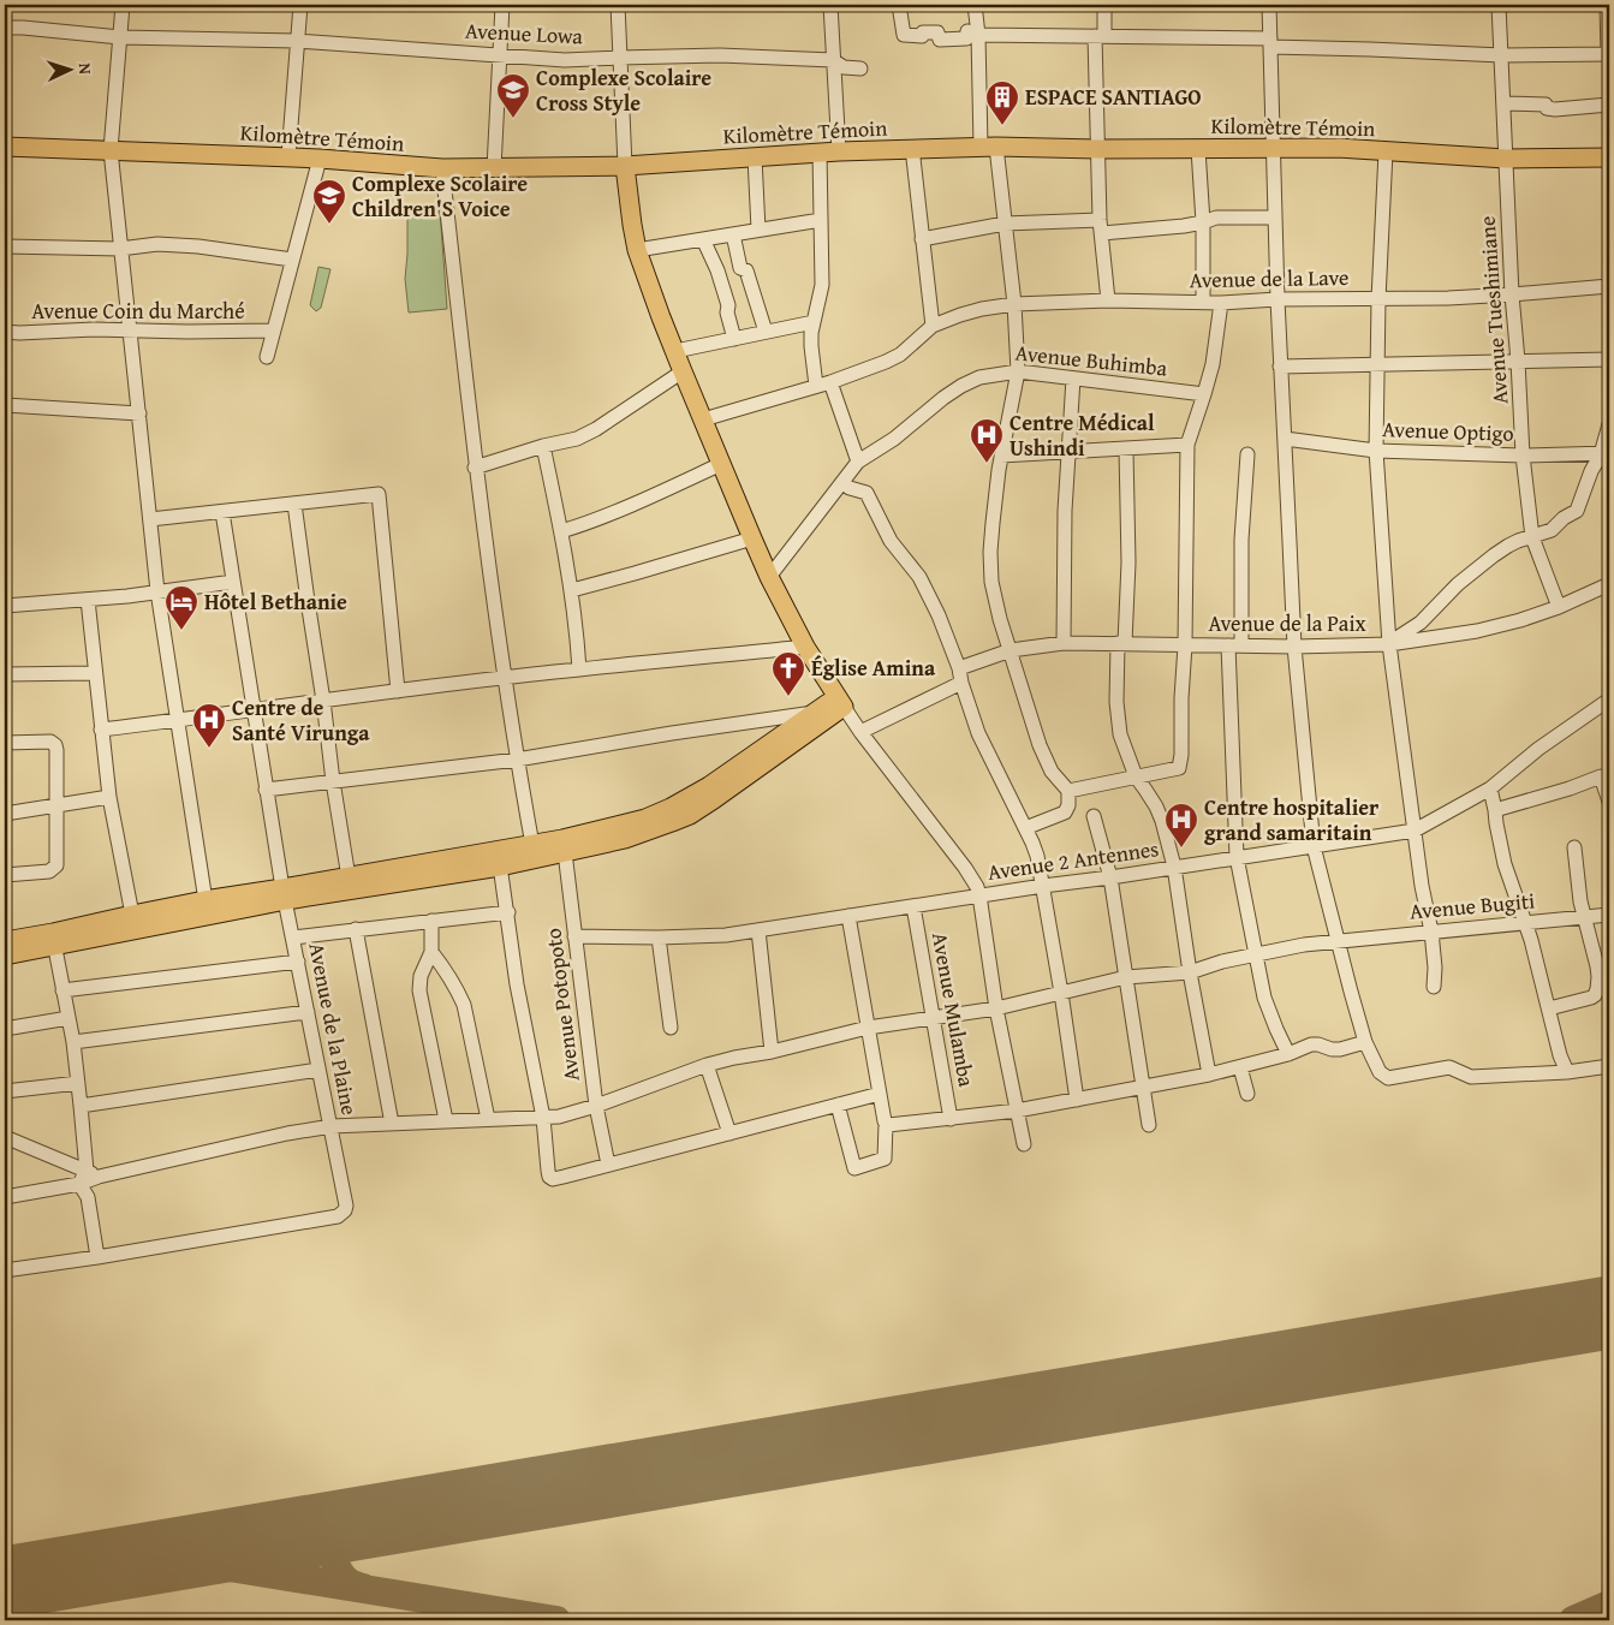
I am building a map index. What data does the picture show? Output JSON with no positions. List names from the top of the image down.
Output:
{
  "streets": {
    "main road": ["Kilomètre Témoin"],
    "street": [
      "Avenue Lowa",
      "Avenue de la Lave",
      "Avenue Tueshimiane",
      "Avenue Coin du Marché",
      "Avenue Buhimba",
      "Avenue Optigo",
      "Avenue de la Paix",
      "Avenue 2 Antennes",
      "Avenue Bugiti",
      "Avenue Potopoto",
      "Avenue Mulamba",
      "Avenue de la Plaine"
    ]
  },
  "crossings": [
    ["Kilomètre Témoin", "Avenue Tueshimiane"],
    ["Avenue de la Lave", "Avenue Tueshimiane"],
    ["Avenue Tueshimiane", "Avenue Optigo"],
    ["Avenue Tueshimiane", "Avenue de la Paix"],
    ["Avenue 2 Antennes", "Avenue Potopoto"],
    ["Avenue 2 Antennes", "Avenue Mulamba"],
    ["Avenue Bugiti", "Avenue Potopoto"],
    ["Avenue Bugiti", "Avenue Mulamba"],
    ["Avenue Bugiti", "Avenue de la Plaine"]
  ],
  "places": {
    "school or university": ["Complexe Scolaire Cross Style", "Complexe Scolaire Children'S Voice"],
    "building": ["ESPACE SANTIAGO"],
    "hospital": ["Centre Médical Ushindi", "Centre de Santé Virunga", "Centre hospitalier grand samaritain"],
    "hotel": ["Hôtel Bethanie"],
    "church": ["Église Amina"]
  },
  "north": "right"
}
